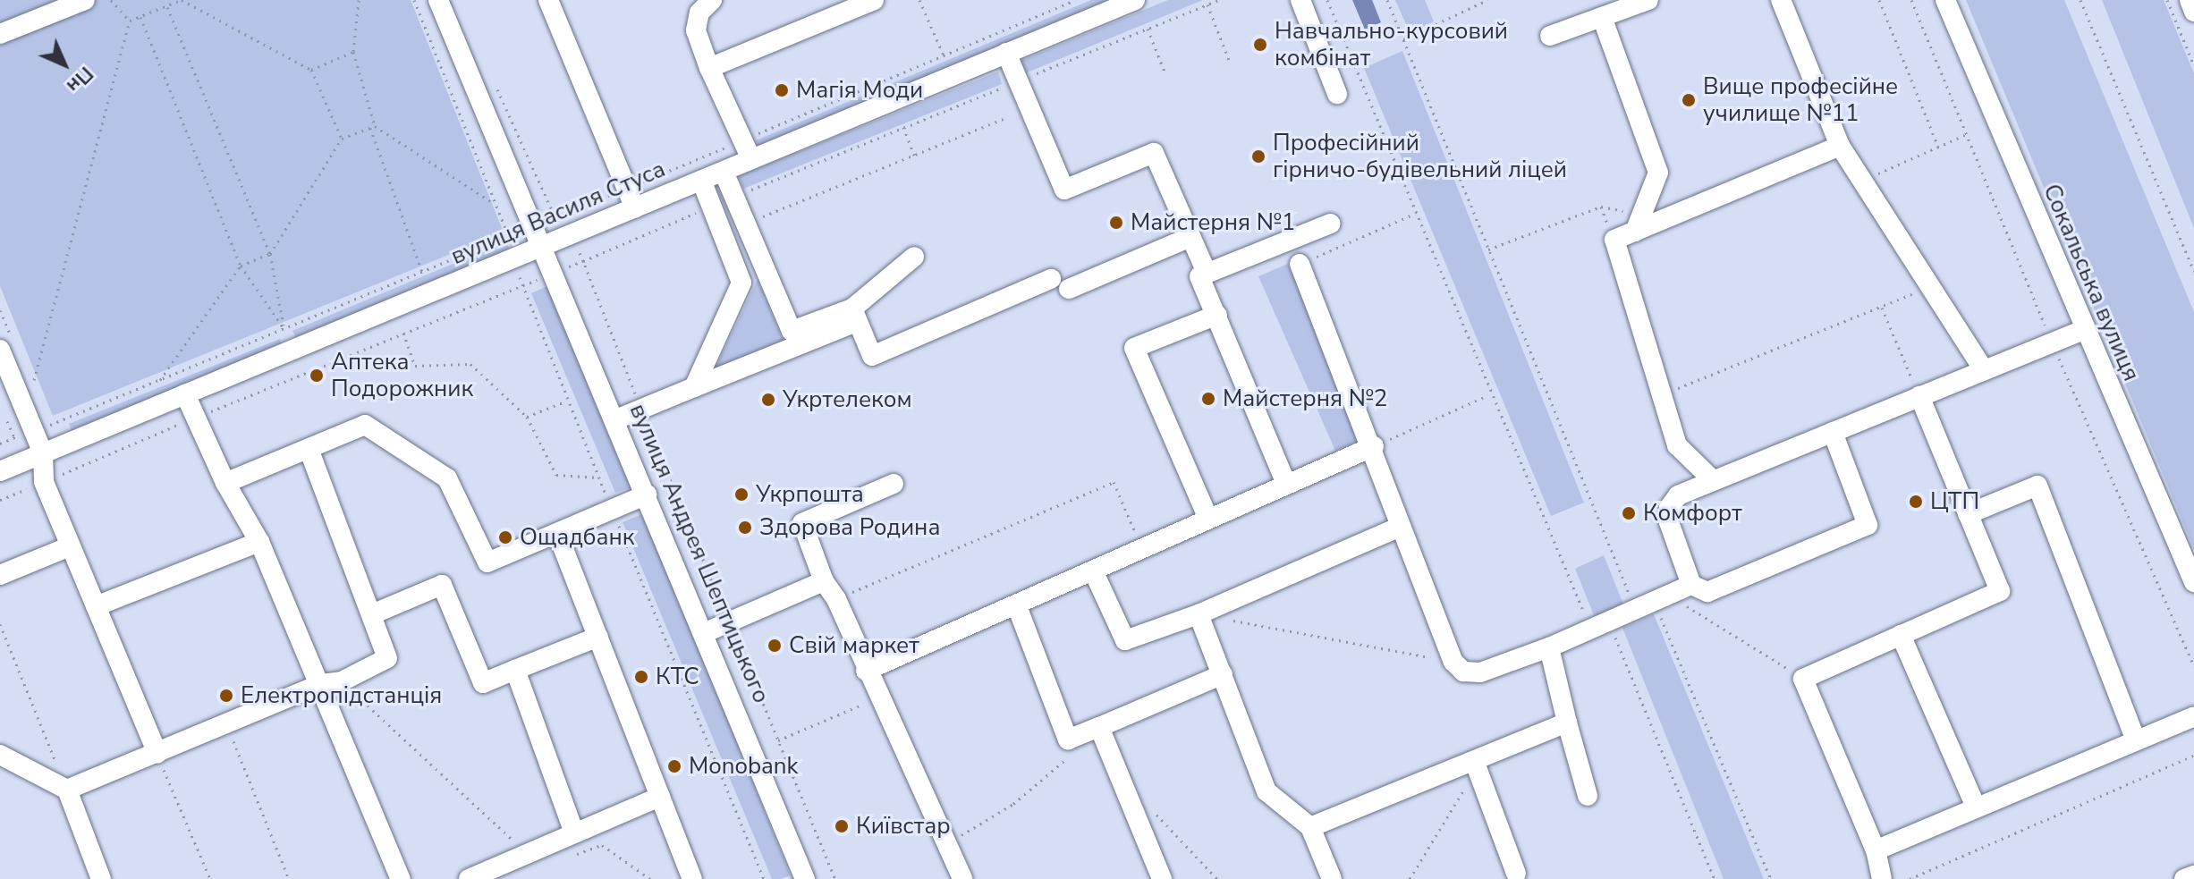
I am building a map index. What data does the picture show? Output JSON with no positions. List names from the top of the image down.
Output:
{
  "streets": {
    "street": ["вулиця Василя Стуса", "Сокальська вулиця", "вулиця Андрея Шептицького"]
  },
  "crossings": [
    ["вулиця Василя Стуса", "вулиця Андрея Шептицького"]
  ],
  "places": [
    "Навчально-курсовий комбінат",
    "Магія Моди",
    "Вище професійне училище №11",
    "Професійний гірничо-будівельний ліцей",
    "Майстерня №1",
    "Аптека Подорожник",
    "Майстерня №2",
    "Укртелеком",
    "Укрпошта",
    "ЦТП",
    "Комфорт",
    "Здорова Родина",
    "Ощадбанк",
    "Свій маркет",
    "КТС",
    "Електропідстанція",
    "Monobank",
    "Київстар"
  ],
  "north": "bottom right"
}
